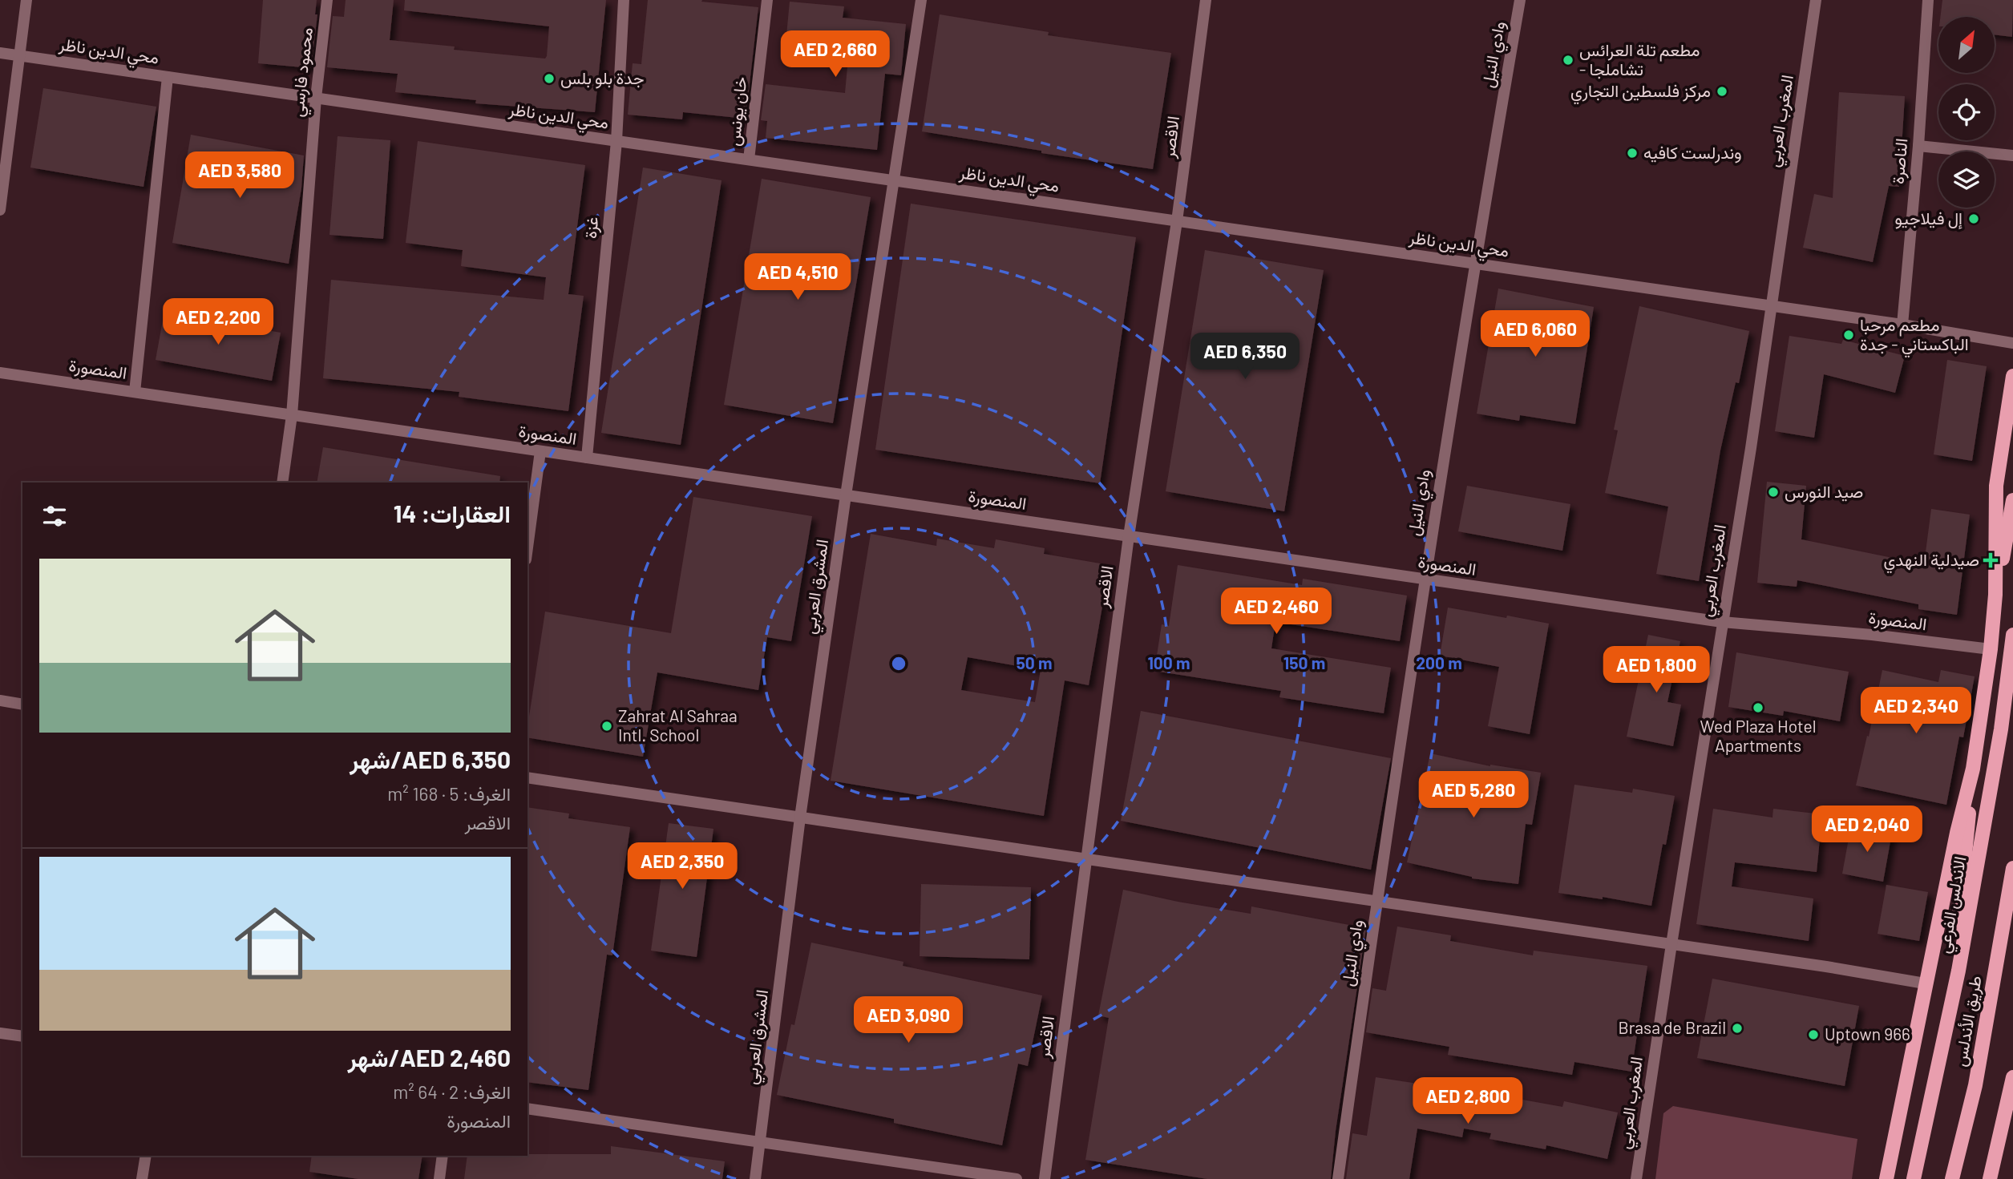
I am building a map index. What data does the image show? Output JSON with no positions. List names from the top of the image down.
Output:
{
  "streets": {
    "main road": ["الاندلس الفرعي", "طريق الأندلس"],
    "street": [
      "محي الدين ناظر",
      "وادي النيل",
      "محمود فارسي",
      "خان يونس",
      "المغرب العربي",
      "الاقصر",
      "الناصرة",
      "غزة",
      "المنصورة",
      "المشرق العربي"
    ]
  },
  "crossings": [
    ["محي الدين ناظر", "وادي النيل"],
    ["محي الدين ناظر", "محمود فارسي"],
    ["محي الدين ناظر", "خان يونس"],
    ["محي الدين ناظر", "المغرب العربي"],
    ["محي الدين ناظر", "الاقصر"],
    ["محي الدين ناظر", "الناصرة"],
    ["محي الدين ناظر", "غزة"],
    ["محي الدين ناظر", "المشرق العربي"],
    ["وادي النيل", "المنصورة"],
    ["محمود فارسي", "المنصورة"],
    ["المغرب العربي", "المنصورة"],
    ["الاقصر", "المنصورة"],
    ["غزة", "المنصورة"],
    ["المنصورة", "المشرق العربي"]
  ],
  "places": {
    "other": [
      "مطعم تلة العرائس - تشاملجا",
      "جدة بلو بلس",
      "مركز فلسطين التجاري",
      "وندرلست كافيه",
      "إل فيلاجيو",
      "مطعم مرحبا الباكستاني - جدة",
      "صيد النورس",
      "Wed Plaza Hotel Apartments",
      "Zahrat Al Sahraa Intl. School",
      "Brasa de Brazil",
      "Uptown 966"
    ],
    "health": ["صيدلية النهدي"]
  },
  "north": "top right",
  "page": {
    "price": [
      "AED 2,660",
      "AED 3,580",
      "AED 4,510",
      "AED 2,200",
      "AED 6,060",
      "AED 6,350",
      "AED 2,460",
      "AED 1,800",
      "AED 2,340",
      "AED 5,280",
      "AED 2,040",
      "AED 2,350",
      "AED 3,090",
      "AED 2,800"
    ],
    "heading": "العقارات: 14",
    "list": [
      {
        "name": "AED 6,350/شهر",
        "note": "الغرف: 5 · 168 m² · الاقصر"
      },
      {
        "name": "AED 2,460/شهر",
        "note": "الغرف: 2 · 64 m² · المنصورة"
      }
    ]
  },
  "rings": [
    "50 m",
    "100 m",
    "150 m",
    "200 m"
  ]
}
